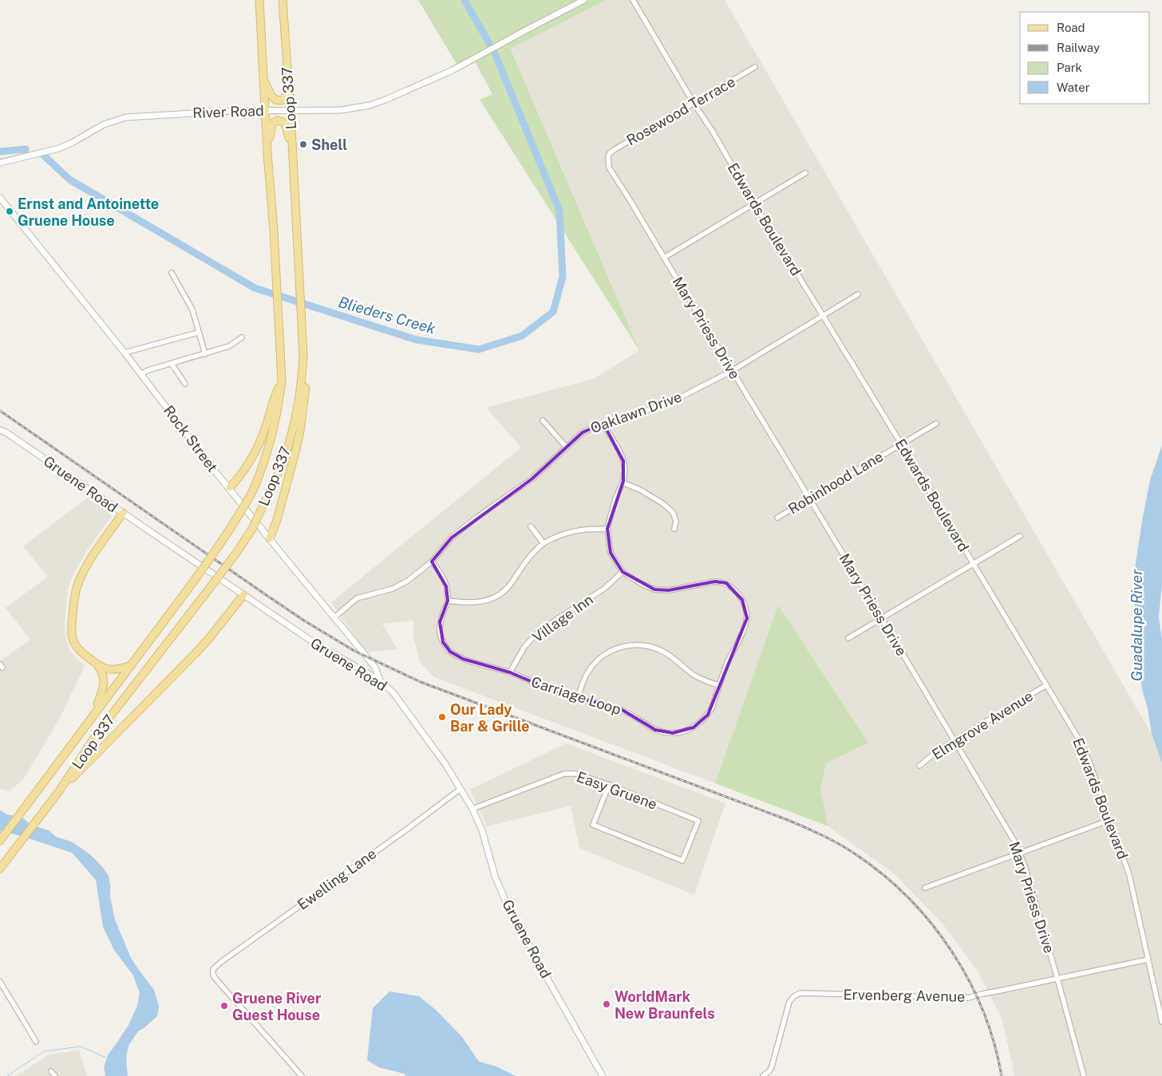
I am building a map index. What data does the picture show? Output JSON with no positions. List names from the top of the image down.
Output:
{
  "streets": {
    "main road": ["Loop 337"],
    "street": [
      "Rosewood Terrace",
      "River Road",
      "Edwards Boulevard",
      "Mary Priess Drive",
      "Oaklawn Drive",
      "Rock Street",
      "Robinhood Lane",
      "Gruene Road",
      "Village Inn",
      "Carriage Loop",
      "Elmgrove Avenue",
      "Easy Gruene",
      "Ewelling Lane",
      "Ervenberg Avenue"
    ]
  },
  "crossings": [
    ["Loop 337", "River Road"],
    ["Rosewood Terrace", "Edwards Boulevard"],
    ["Rosewood Terrace", "Mary Priess Drive"],
    ["Edwards Boulevard", "Oaklawn Drive"],
    ["Edwards Boulevard", "Robinhood Lane"],
    ["Edwards Boulevard", "Elmgrove Avenue"],
    ["Edwards Boulevard", "Ervenberg Avenue"],
    ["Mary Priess Drive", "Oaklawn Drive"],
    ["Mary Priess Drive", "Robinhood Lane"],
    ["Mary Priess Drive", "Elmgrove Avenue"],
    ["Mary Priess Drive", "Ervenberg Avenue"],
    ["Oaklawn Drive", "Rock Street"],
    ["Oaklawn Drive", "Carriage Loop"],
    ["Rock Street", "Gruene Road"],
    ["Gruene Road", "Easy Gruene"],
    ["Gruene Road", "Ewelling Lane"],
    ["Village Inn", "Carriage Loop"]
  ],
  "water": ["Blieders Creek", "Guadalupe River"],
  "places": [
    "Shell",
    "Ernst and Antoinette Gruene House",
    "Our Lady Bar & Grille",
    "WorldMark New Braunfels",
    "Gruene River Guest House"
  ],
  "legend": [
    "Road",
    "Railway",
    "Park",
    "Water"
  ]
}
